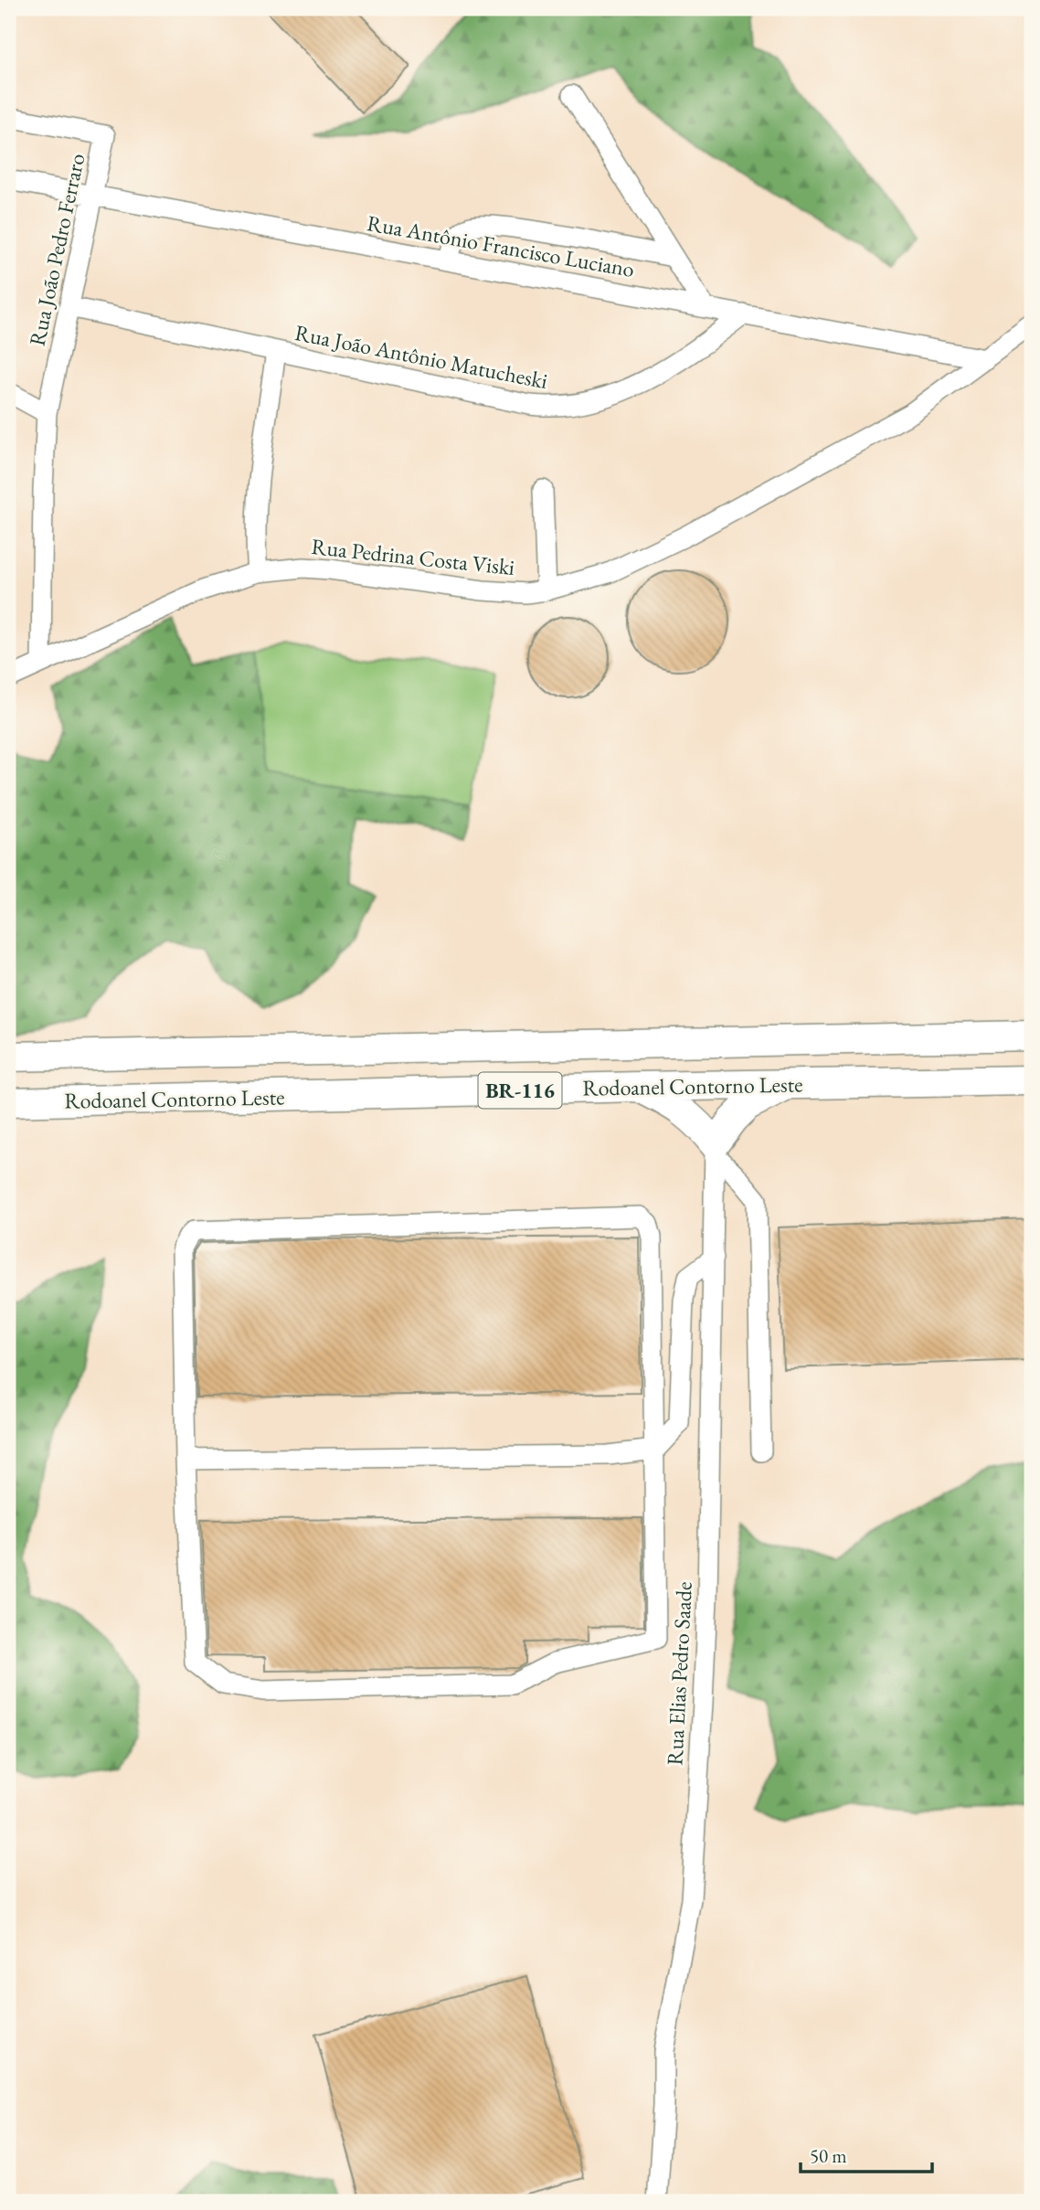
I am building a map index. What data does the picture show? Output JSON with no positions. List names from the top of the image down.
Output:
{
  "streets": {
    "highway": ["Rodoanel Contorno Leste", "BR-116"],
    "street": [
      "Rua Antônio Francisco Luciano",
      "Rua João Pedro Ferraro",
      "Rua João Antônio Matucheski",
      "Rua Pedrina Costa Viski",
      "Rua Elias Pedro Saade"
    ]
  },
  "crossings": [
    ["Rua Antônio Francisco Luciano", "Rua João Pedro Ferraro"],
    ["Rua Antônio Francisco Luciano", "Rua João Antônio Matucheski"],
    ["Rua Antônio Francisco Luciano", "Rua Pedrina Costa Viski"],
    ["Rua João Pedro Ferraro", "Rua João Antônio Matucheski"],
    ["Rua João Pedro Ferraro", "Rua Pedrina Costa Viski"]
  ],
  "scale_bar": "50 m"
}
